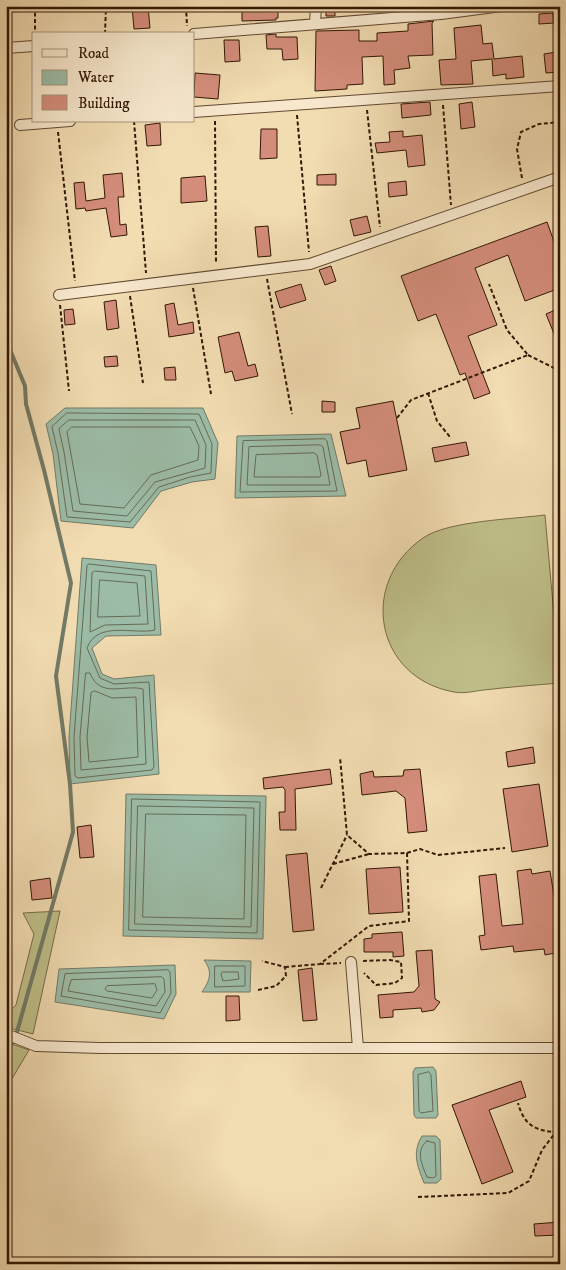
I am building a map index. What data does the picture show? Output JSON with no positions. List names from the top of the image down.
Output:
{
  "legend": ["Road", "Water", "Building"]
}
